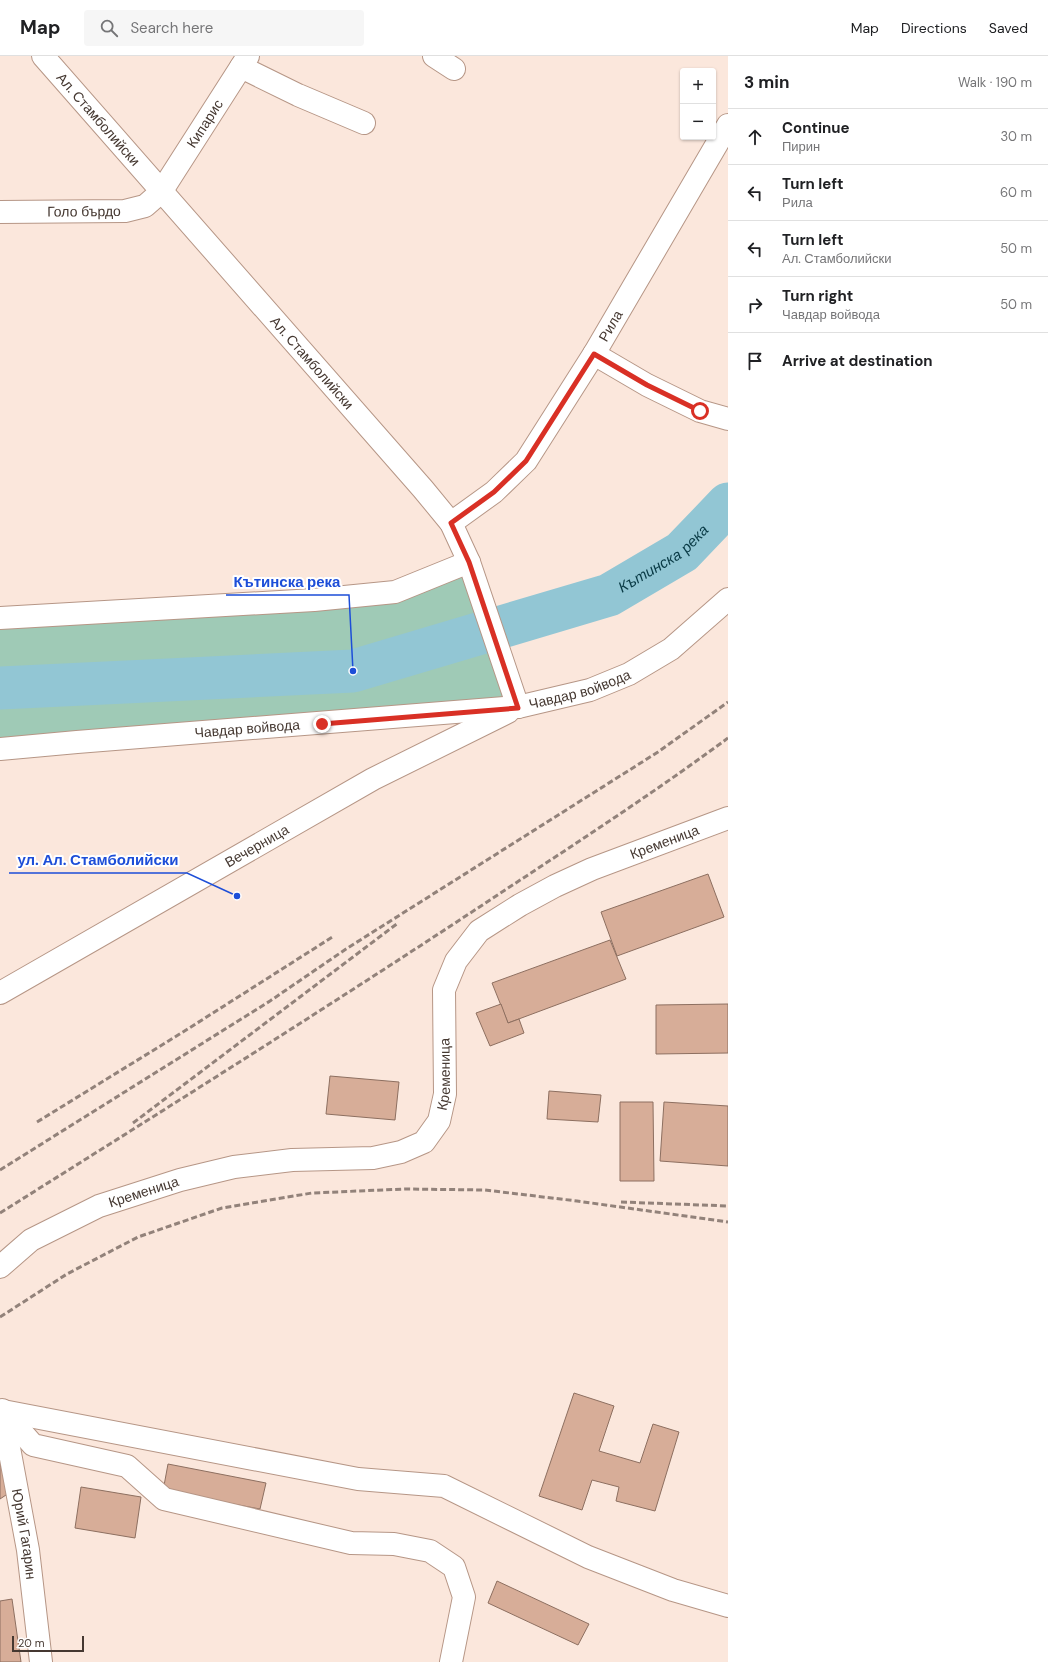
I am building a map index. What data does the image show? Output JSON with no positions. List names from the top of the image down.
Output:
{
  "streets": {
    "street": [
      "Ал. Стамболийски",
      "Кипарис",
      "Голо бърдо",
      "Рила",
      "Чавдар войвода",
      "Кременица",
      "Вечерница",
      "Юрий Гагарин"
    ]
  },
  "crossings": [
    ["Ал. Стамболийски", "Кипарис"],
    ["Ал. Стамболийски", "Голо бърдо"],
    ["Ал. Стамболийски", "Рила"],
    ["Ал. Стамболийски", "Чавдар войвода"],
    ["Ал. Стамболийски", "Вечерница"],
    ["Кипарис", "Голо бърдо"],
    ["Чавдар войвода", "Вечерница"]
  ],
  "water": ["Кътинска река"],
  "places": ["Кътинска река", "ул. Ал. Стамболийски"],
  "scale_bar": "20 m",
  "page": {
    "header": "Map",
    "search": "Search here",
    "nav": ["Map", "Directions", "Saved"],
    "heading": ["3 min", "Walk · 190 m"],
    "map_buttons": ["+", "−"],
    "list": [
      ["Continue", "Пирин", "30 m"],
      ["Turn left", "Рила", "60 m"],
      ["Turn left", "Ал. Стамболийски", "50 m"],
      ["Turn right", "Чавдар войвода", "50 m"],
      "Arrive at destination"
    ],
    "scale": "20 m"
  }
}
